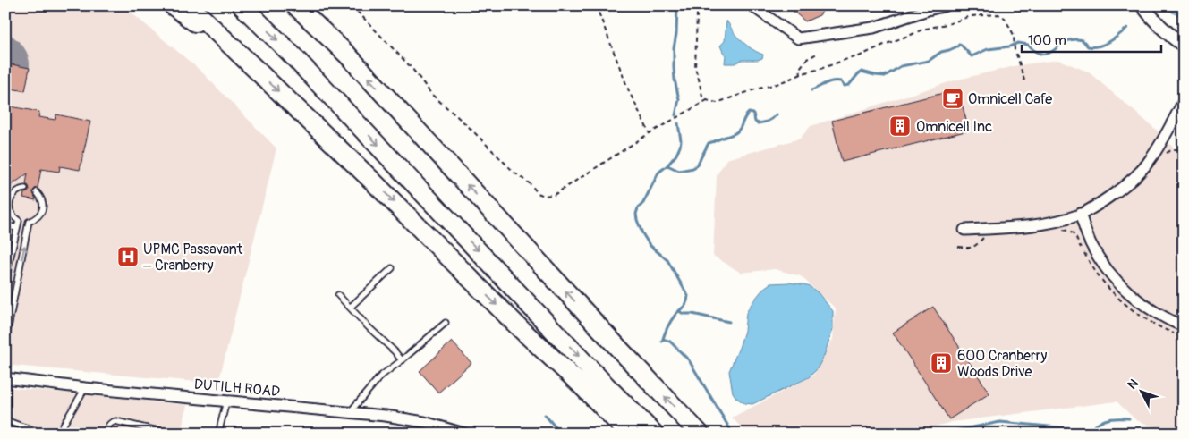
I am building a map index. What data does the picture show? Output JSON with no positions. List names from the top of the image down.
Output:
{
  "streets": {
    "street": ["DUTILH ROAD"]
  },
  "places": {
    "cafe": ["Omnicell Cafe"],
    "building": ["Omnicell Inc", "600 Cranberry Woods Drive"],
    "hospital": ["UPMC Passavant – Cranberry"]
  },
  "scale_bar": "100 m",
  "north": "top left"
}
